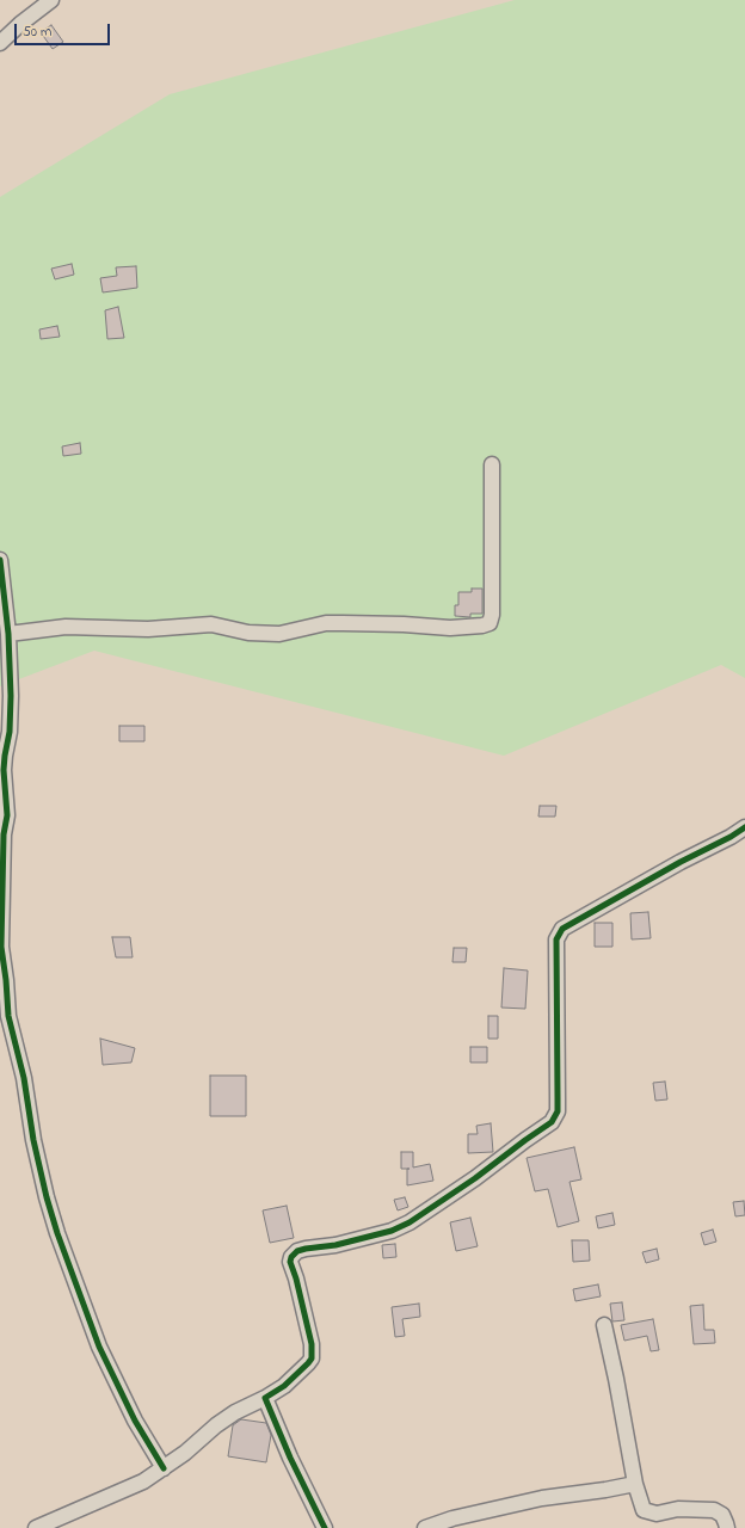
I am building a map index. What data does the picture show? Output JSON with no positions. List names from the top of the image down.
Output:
{
  "scale_bar": "50 m"
}
